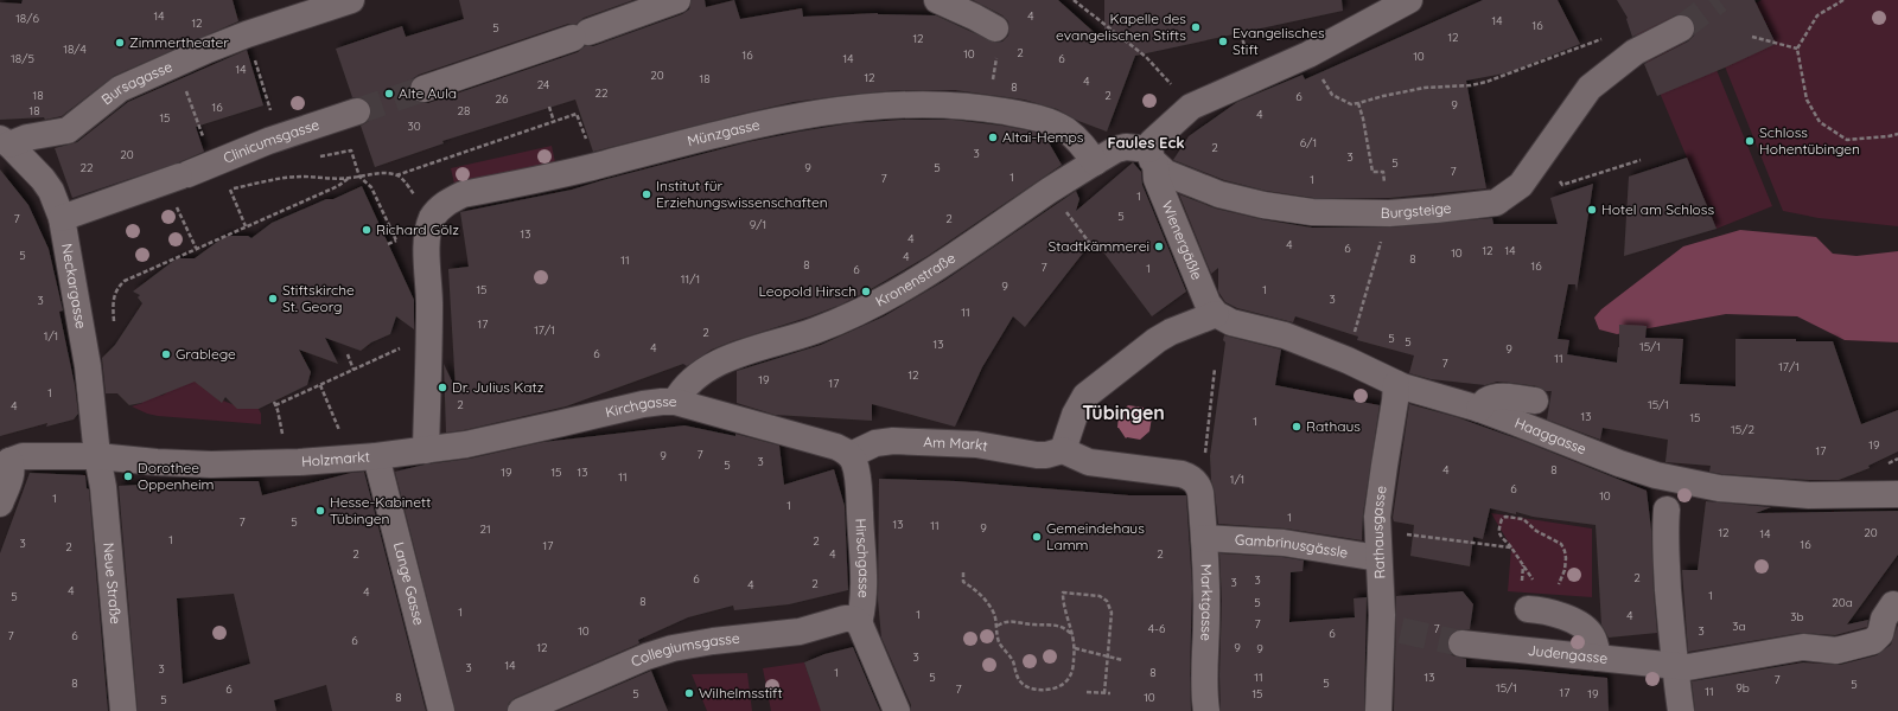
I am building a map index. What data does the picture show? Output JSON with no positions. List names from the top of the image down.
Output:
{
  "streets": {
    "street": [
      "Bursagasse",
      "Münzgasse",
      "Clinicumsgasse",
      "Burgsteige",
      "Wienergäßle",
      "Kronenstraße",
      "Neckargasse",
      "Kirchgasse",
      "Haaggasse",
      "Am Markt",
      "Holzmarkt",
      "Rathausgasse",
      "Gambrinusgässle",
      "Hirschgasse",
      "Neue Straße",
      "Lange Gasse",
      "Marktgasse",
      "Collegiumsgasse",
      "Judengasse"
    ]
  },
  "crossings": [
    ["Bursagasse", "Neckargasse"],
    ["Münzgasse", "Kronenstraße"],
    ["Clinicumsgasse", "Neckargasse"],
    ["Burgsteige", "Wienergäßle"],
    ["Burgsteige", "Kronenstraße"],
    ["Wienergäßle", "Kronenstraße"],
    ["Wienergäßle", "Haaggasse"],
    ["Kronenstraße", "Kirchgasse"],
    ["Neckargasse", "Holzmarkt"],
    ["Neckargasse", "Neue Straße"],
    ["Kirchgasse", "Am Markt"],
    ["Kirchgasse", "Holzmarkt"],
    ["Kirchgasse", "Hirschgasse"],
    ["Haaggasse", "Rathausgasse"],
    ["Am Markt", "Hirschgasse"],
    ["Holzmarkt", "Neue Straße"],
    ["Holzmarkt", "Lange Gasse"],
    ["Rathausgasse", "Gambrinusgässle"],
    ["Gambrinusgässle", "Marktgasse"],
    ["Hirschgasse", "Collegiumsgasse"]
  ],
  "districts": ["Faules Eck", "Tübingen"],
  "places": [
    "Kapelle des evangelischen Stifts",
    "Evangelisches Stift",
    "Zimmertheater",
    "Alte Aula",
    "Altai-Hemps",
    "Schloss Hohentübingen",
    "Institut für Erziehungswissenschaften",
    "Hotel am Schloss",
    "Richard Gölz",
    "Stadtkämmerei",
    "Leopold Hirsch",
    "Stiftskirche St. Georg",
    "Grablege",
    "Dr. Julius Katz",
    "Rathaus",
    "Dorothee Oppenheim",
    "Hesse-Kabinett Tübingen",
    "Gemeindehaus Lamm",
    "Wilhelmsstift"
  ],
  "house_numbers": [
    "14",
    "4",
    "18/6",
    "14",
    "12",
    "16",
    "5",
    "12",
    "12",
    "18/4",
    "2",
    "10",
    "16",
    "10",
    "18/5",
    "14",
    "6",
    "14",
    "20",
    "12",
    "18",
    "4",
    "24",
    "8",
    "22",
    "18",
    "2",
    "6",
    "26",
    "9",
    "16",
    "18",
    "28",
    "4",
    "15",
    "30",
    "6/1",
    "2",
    "3",
    "20",
    "3",
    "5",
    "22",
    "9",
    "5",
    "7",
    "1",
    "7",
    "1",
    "1",
    "5",
    "7",
    "2",
    "9/1",
    "13",
    "4",
    "4",
    "6",
    "12",
    "14",
    "10",
    "5",
    "4",
    "8",
    "11",
    "8",
    "16",
    "7",
    "1",
    "6",
    "11/1",
    "9",
    "15",
    "1",
    "3",
    "3",
    "11",
    "17",
    "17/1",
    "2",
    "1/1",
    "5",
    "5",
    "13",
    "15/1",
    "4",
    "9",
    "6",
    "11",
    "7",
    "17/1",
    "12",
    "19",
    "17",
    "1",
    "2",
    "15/1",
    "4",
    "13",
    "15",
    "1",
    "15/2",
    "19",
    "17",
    "7",
    "9",
    "3",
    "5",
    "4",
    "8",
    "19",
    "15",
    "13",
    "11",
    "1/1",
    "6",
    "10",
    "1",
    "1",
    "1",
    "7",
    "5",
    "13",
    "11",
    "9",
    "21",
    "12",
    "20",
    "14",
    "1",
    "2",
    "3",
    "16",
    "17",
    "2",
    "2",
    "4",
    "2",
    "2",
    "6",
    "3",
    "3",
    "2",
    "4",
    "4",
    "4",
    "1",
    "5",
    "8",
    "5",
    "20a",
    "1",
    "1",
    "4",
    "3b",
    "7",
    "3a",
    "4-6",
    "7",
    "10",
    "3",
    "6",
    "7",
    "6",
    "6",
    "12",
    "9",
    "9",
    "3",
    "14",
    "3",
    "3",
    "1",
    "8",
    "5",
    "11",
    "13",
    "7",
    "8",
    "5",
    "5",
    "15/1",
    "9b",
    "6",
    "7",
    "11",
    "17",
    "5",
    "15",
    "19",
    "8",
    "10",
    "5"
  ]
}
